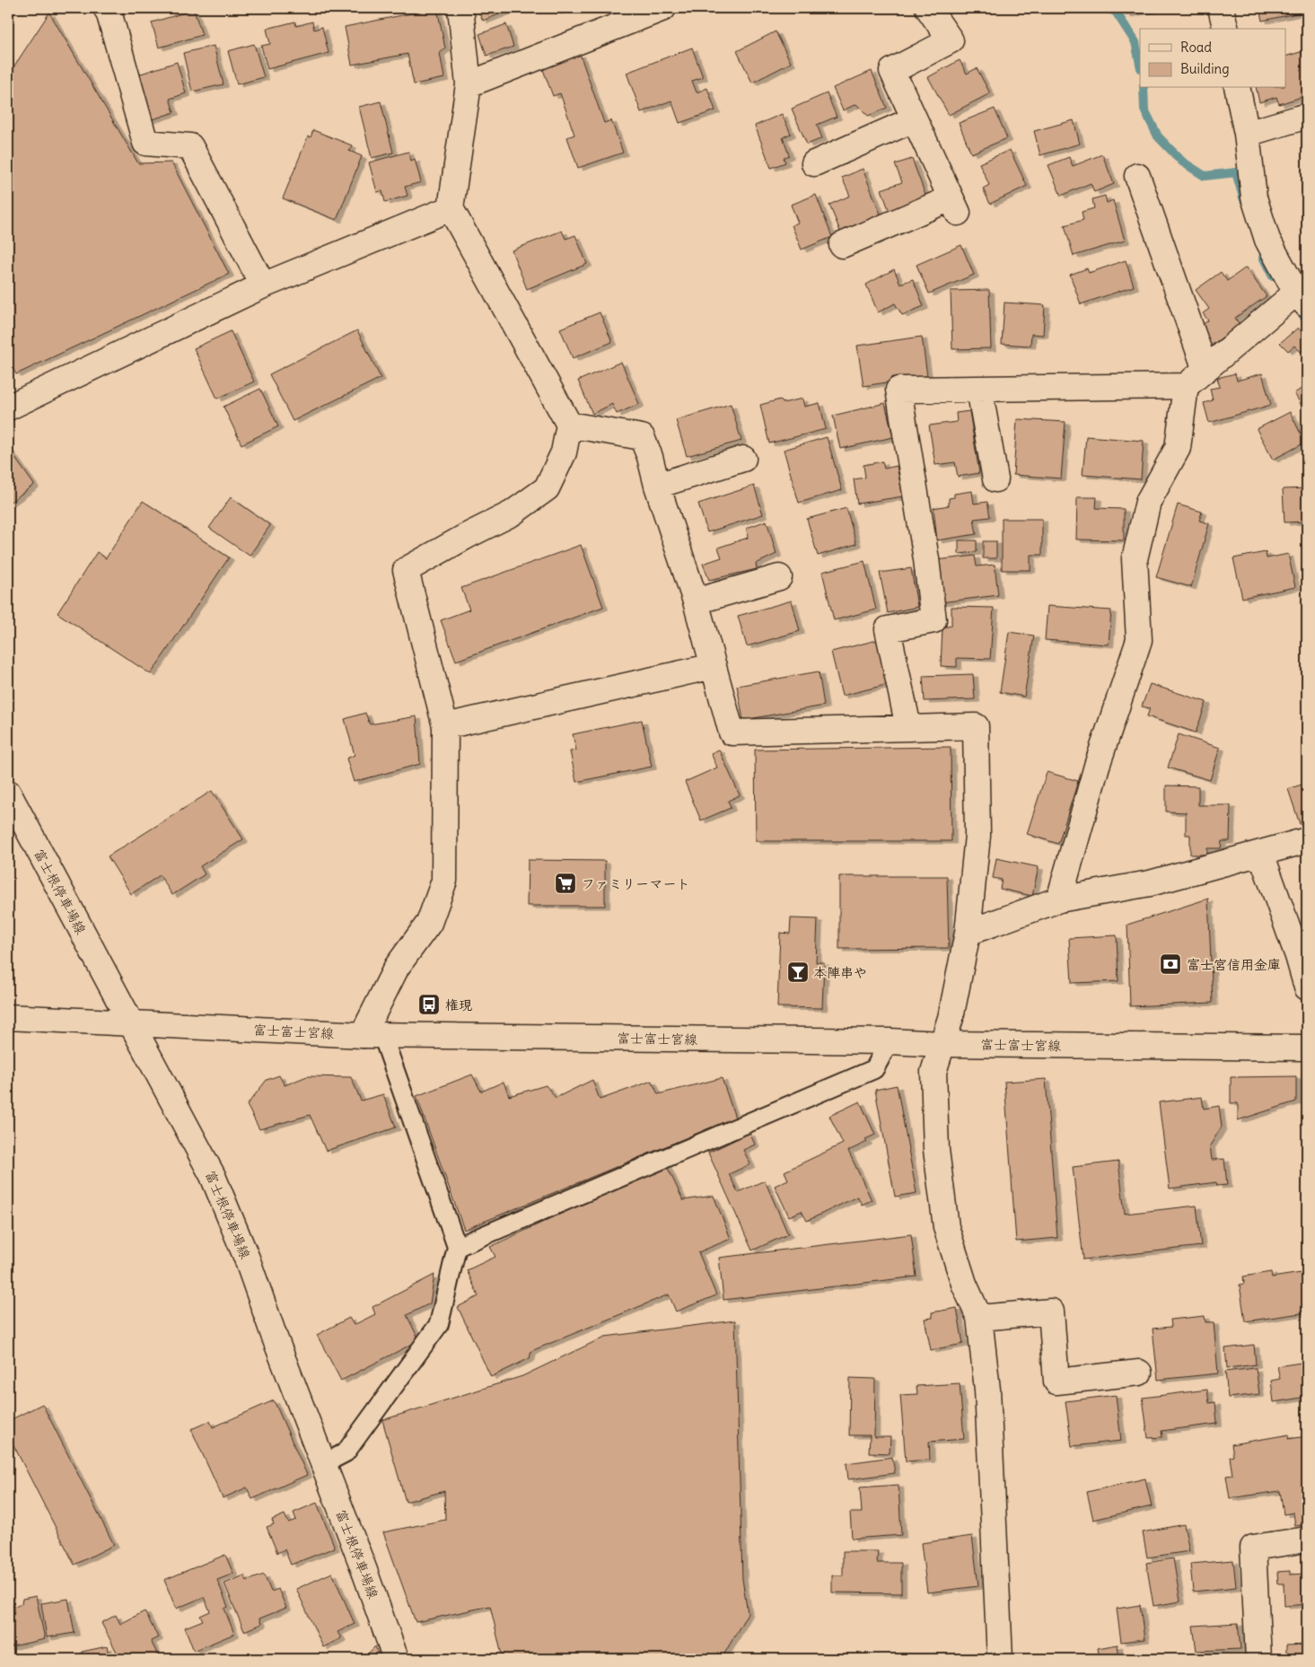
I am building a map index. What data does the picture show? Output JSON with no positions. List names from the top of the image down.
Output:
{
  "streets": {
    "street": ["富士根停車場線", "富士富士宮線"]
  },
  "crossings": [
    ["富士根停車場線", "富士富士宮線"]
  ],
  "places": {
    "supermarket": ["ファミリーマート"],
    "bank": ["富士宮信用金庫"],
    "bar": ["本陣串や"],
    "bus stop": ["権現"]
  },
  "legend": ["Road", "Building"]
}
